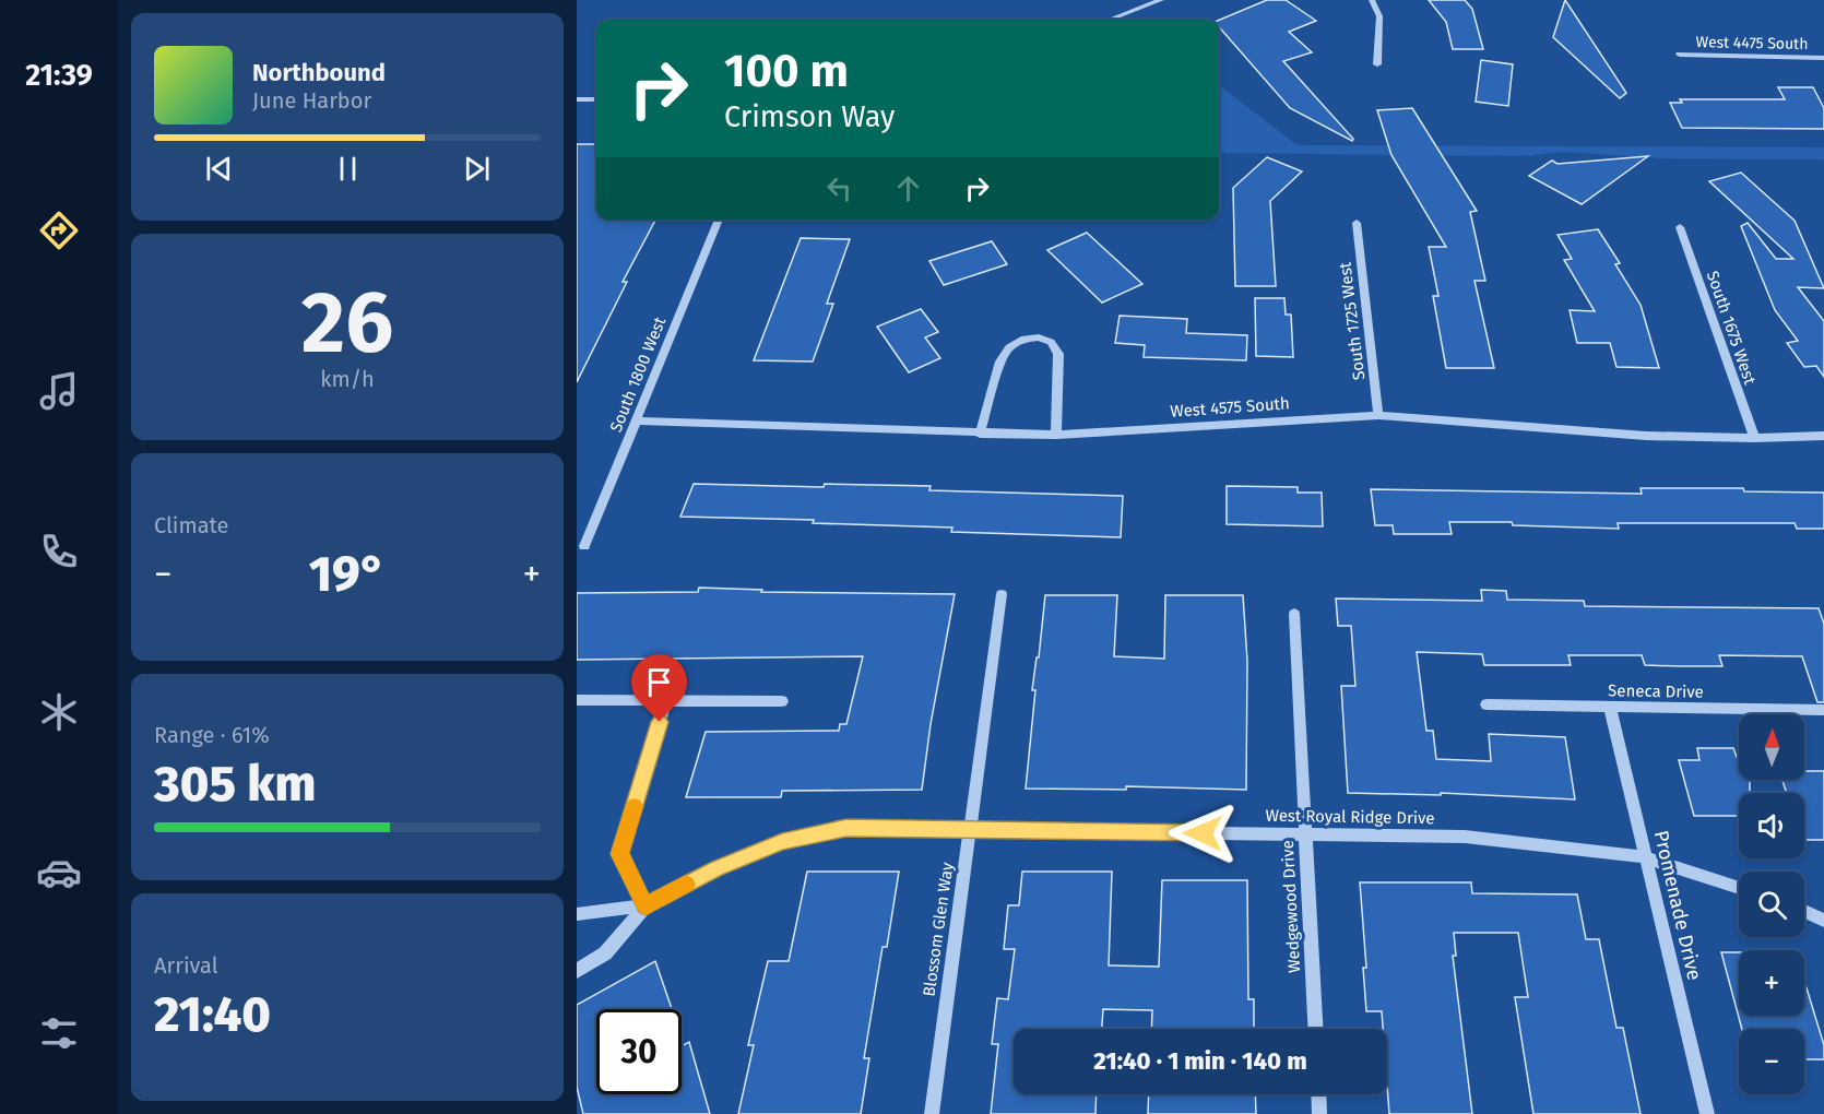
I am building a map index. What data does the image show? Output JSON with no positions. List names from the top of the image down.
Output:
{
  "streets": {
    "street": [
      "West 4475 South",
      "South 1725 West",
      "South 1675 West",
      "South 1800 West",
      "West 4575 South",
      "Seneca Drive",
      "West Royal Ridge Drive",
      "Promenade Drive",
      "Wedgewood Drive",
      "Blossom Glen Way"
    ]
  },
  "crossings": [
    ["South 1725 West", "West 4575 South"],
    ["South 1675 West", "West 4575 South"],
    ["South 1800 West", "West 4575 South"],
    ["Seneca Drive", "Promenade Drive"],
    ["West Royal Ridge Drive", "Promenade Drive"],
    ["West Royal Ridge Drive", "Wedgewood Drive"],
    ["West Royal Ridge Drive", "Blossom Glen Way"]
  ],
  "north": "top",
  "page": {
    "tabs": "21:39",
    "turn": ["100 m", "Crimson Way"],
    "song": ["Northbound", "June Harbor"],
    "tile": [
      ["26", "km/h"],
      "Climate",
      ["Range · 61%", "305 km"],
      ["Arrival", "21:40"]
    ],
    "heat": ["−", "19°", "+"],
    "map_buttons": ["+", "−"],
    "limit": "30",
    "trip": "21:40 · 1 min · 140 m"
  }
}
